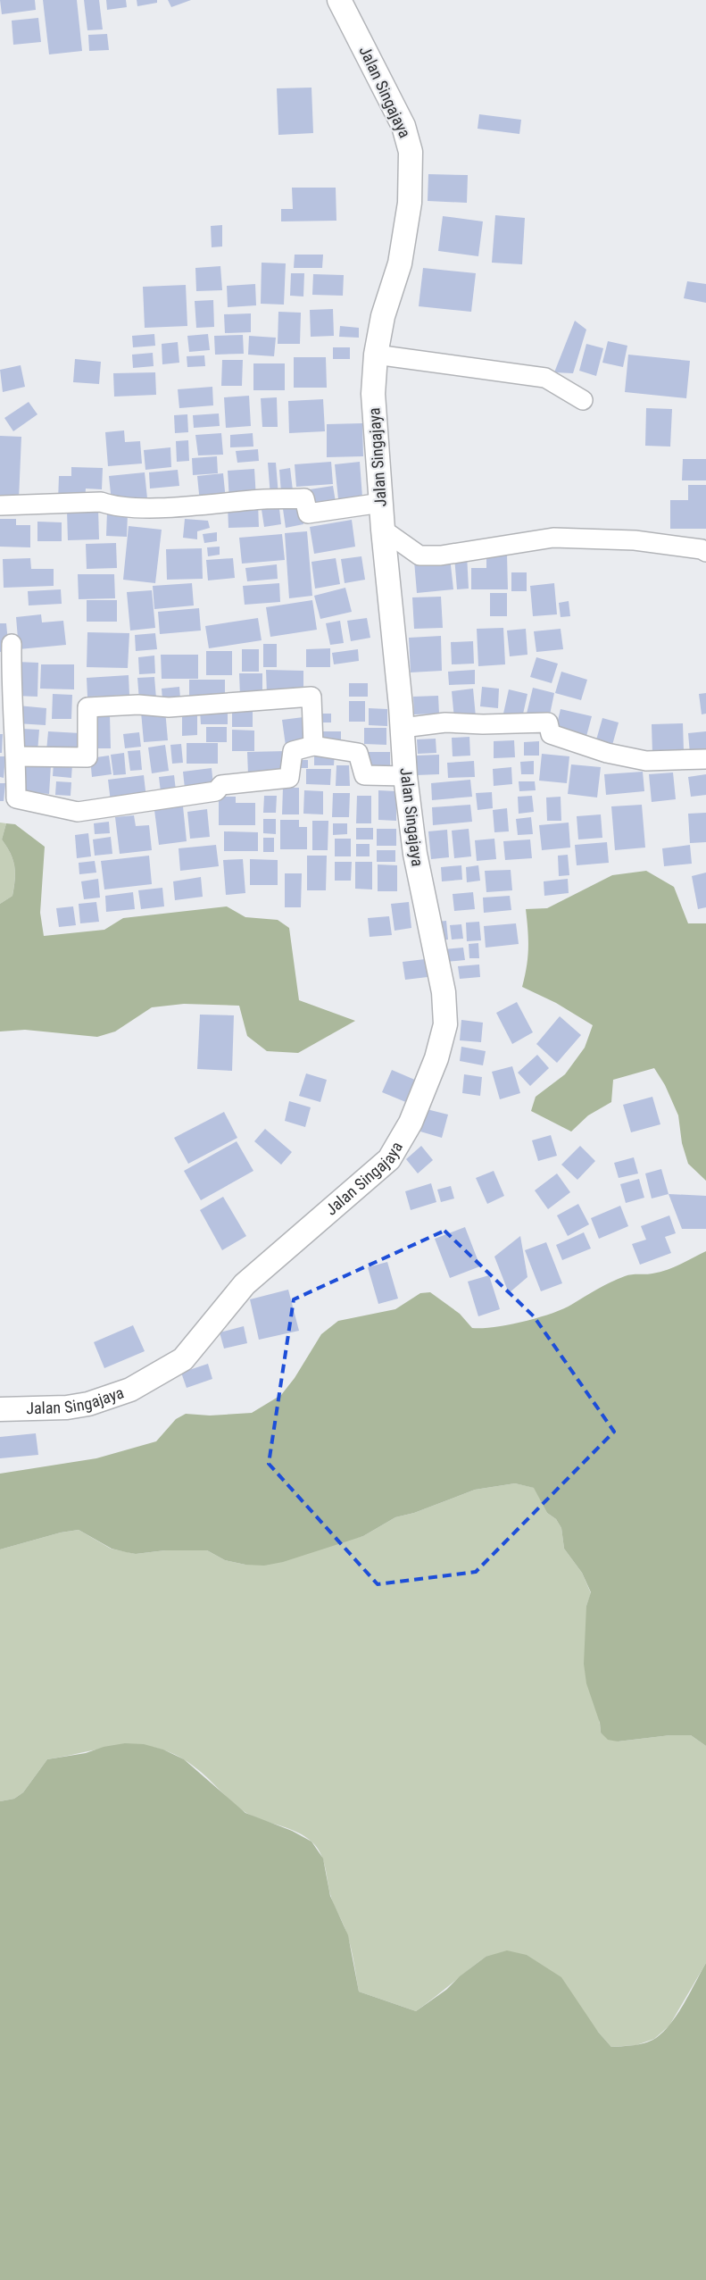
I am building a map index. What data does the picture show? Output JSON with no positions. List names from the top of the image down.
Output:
{
  "streets": {
    "street": ["Jalan Singajaya"]
  }
}
